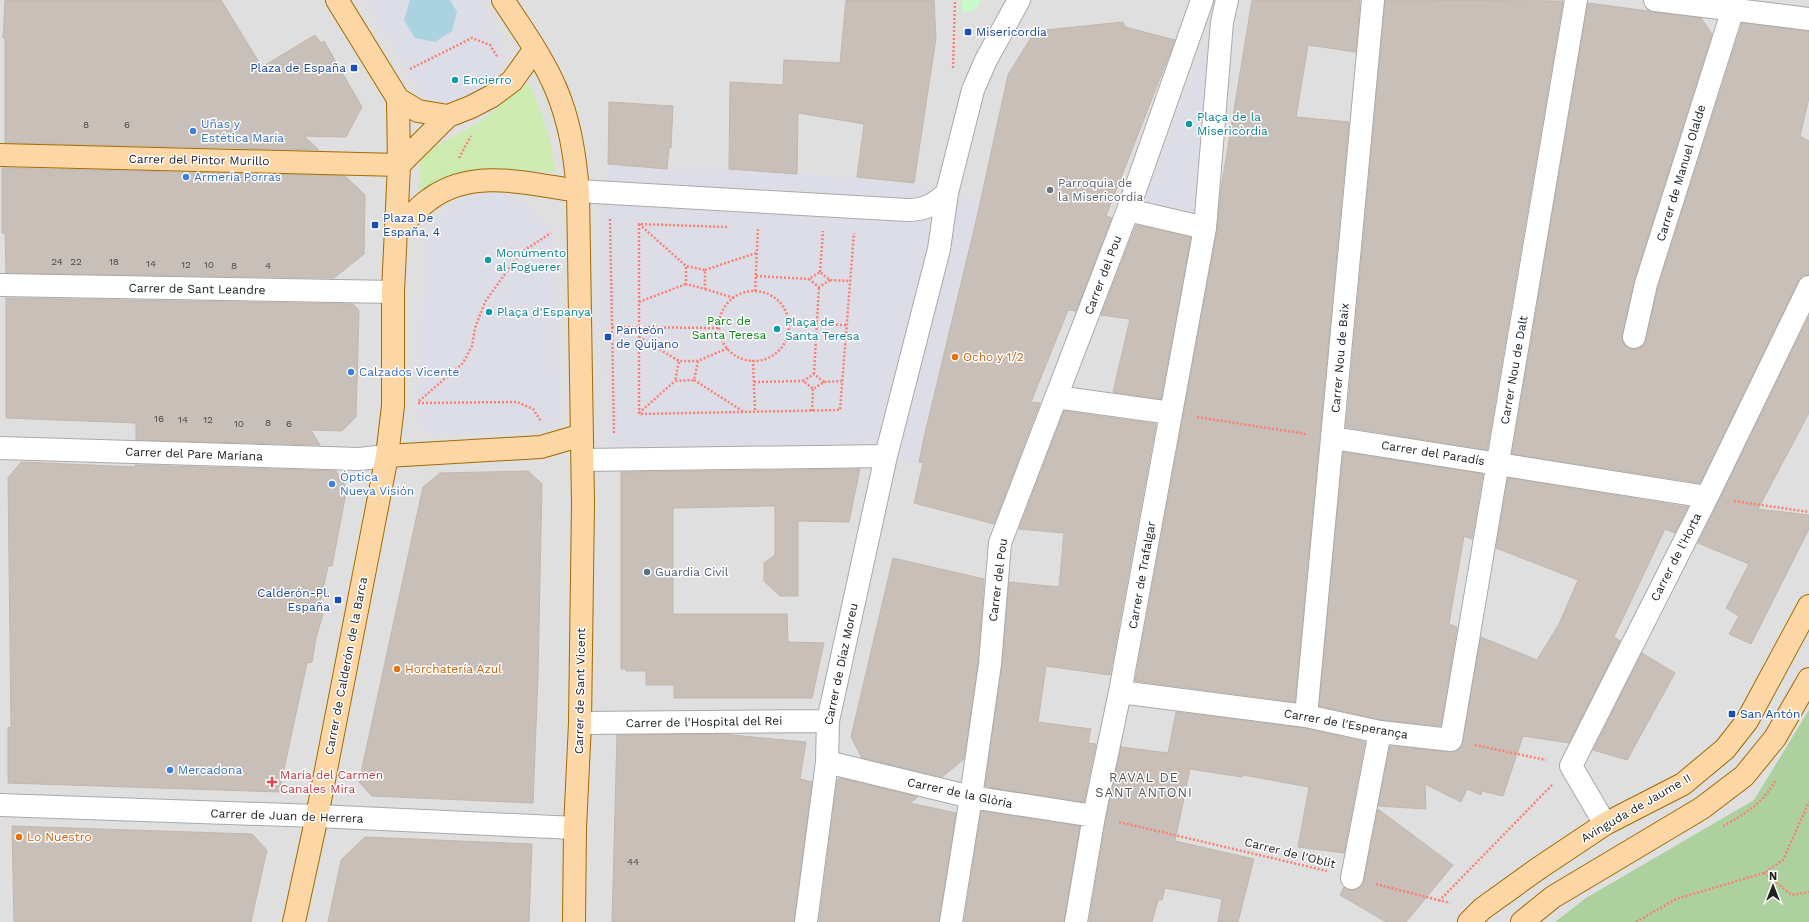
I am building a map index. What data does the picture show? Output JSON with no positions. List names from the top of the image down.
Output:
{
  "streets": {
    "main road": [
      "Carrer del Pintor Murillo",
      "Carrer de Calderón de la Barca",
      "Carrer de Sant Vicent",
      "Avinguda de Jaume II"
    ],
    "street": [
      "Carrer de Manuel Olalde",
      "Carrer del Pou",
      "Carrer de Sant Leandre",
      "Carrer Nou de Baix",
      "Carrer Nou de Dalt",
      "Carrer del Paradís",
      "Carrer del Pare Mariana",
      "Carrer de l'Horta",
      "Carrer de Trafalgar",
      "Carrer de Díaz Moreu",
      "Carrer de l'Hospital del Rei",
      "Carrer de l'Esperança",
      "Carrer de la Glòria",
      "Carrer de Juan de Herrera"
    ],
    "path": ["Carrer de l'Oblit"]
  },
  "crossings": [
    ["Carrer del Pou", "Carrer de la Glòria"],
    ["Carrer Nou de Baix", "Carrer del Paradís"],
    ["Carrer Nou de Baix", "Carrer de l'Esperança"],
    ["Carrer Nou de Dalt", "Carrer del Paradís"],
    ["Carrer Nou de Dalt", "Carrer de l'Esperança"],
    ["Carrer del Paradís", "Carrer de l'Horta"],
    ["Carrer del Pare Mariana", "Carrer de Calderón de la Barca"],
    ["Carrer de Trafalgar", "Carrer de l'Esperança"],
    ["Carrer de Trafalgar", "Carrer de la Glòria"],
    ["Carrer de Trafalgar", "Carrer de l'Oblit"],
    ["Carrer de Díaz Moreu", "Carrer de l'Hospital del Rei"],
    ["Carrer de Díaz Moreu", "Carrer de la Glòria"],
    ["Carrer de Calderón de la Barca", "Carrer de Juan de Herrera"],
    ["Carrer de Sant Vicent", "Carrer de l'Hospital del Rei"],
    ["Carrer de Sant Vicent", "Carrer de Juan de Herrera"],
    ["Carrer de la Glòria", "Carrer de l'Oblit"],
    ["Avinguda de Jaume II", "Carrer de l'Oblit"]
  ],
  "districts": ["RAVAL DE SANT ANTONI"],
  "parks": ["Parc de Santa Teresa"],
  "places": {
    "transit": [
      "Misericordia",
      "Plaza de España",
      "Plaza De España, 4",
      "Panteón de Quijano",
      "Calderón-Pl. España",
      "San Antón"
    ],
    "other": [
      "Encierro",
      "Plaça de la Misericòrdia",
      "Uñas y Estética María",
      "Armería Porras",
      "Parroquia de la Misericordia",
      "Monumento al Foguerer",
      "Plaça d'Espanya",
      "Plaça de Santa Teresa",
      "Ocho y 1/2",
      "Calzados Vicente",
      "Óptica Nueva Visión",
      "Guardia Civil",
      "Horchatería Azul",
      "Mercadona",
      "Lo Nuestro"
    ],
    "health": ["María del Carmen Canales Mira"]
  },
  "house_numbers": [
    "8",
    "6",
    "24",
    "22",
    "18",
    "14",
    "12",
    "10",
    "8",
    "4",
    "16",
    "14",
    "12",
    "8",
    "10",
    "6",
    "44"
  ],
  "north": "top"
}
